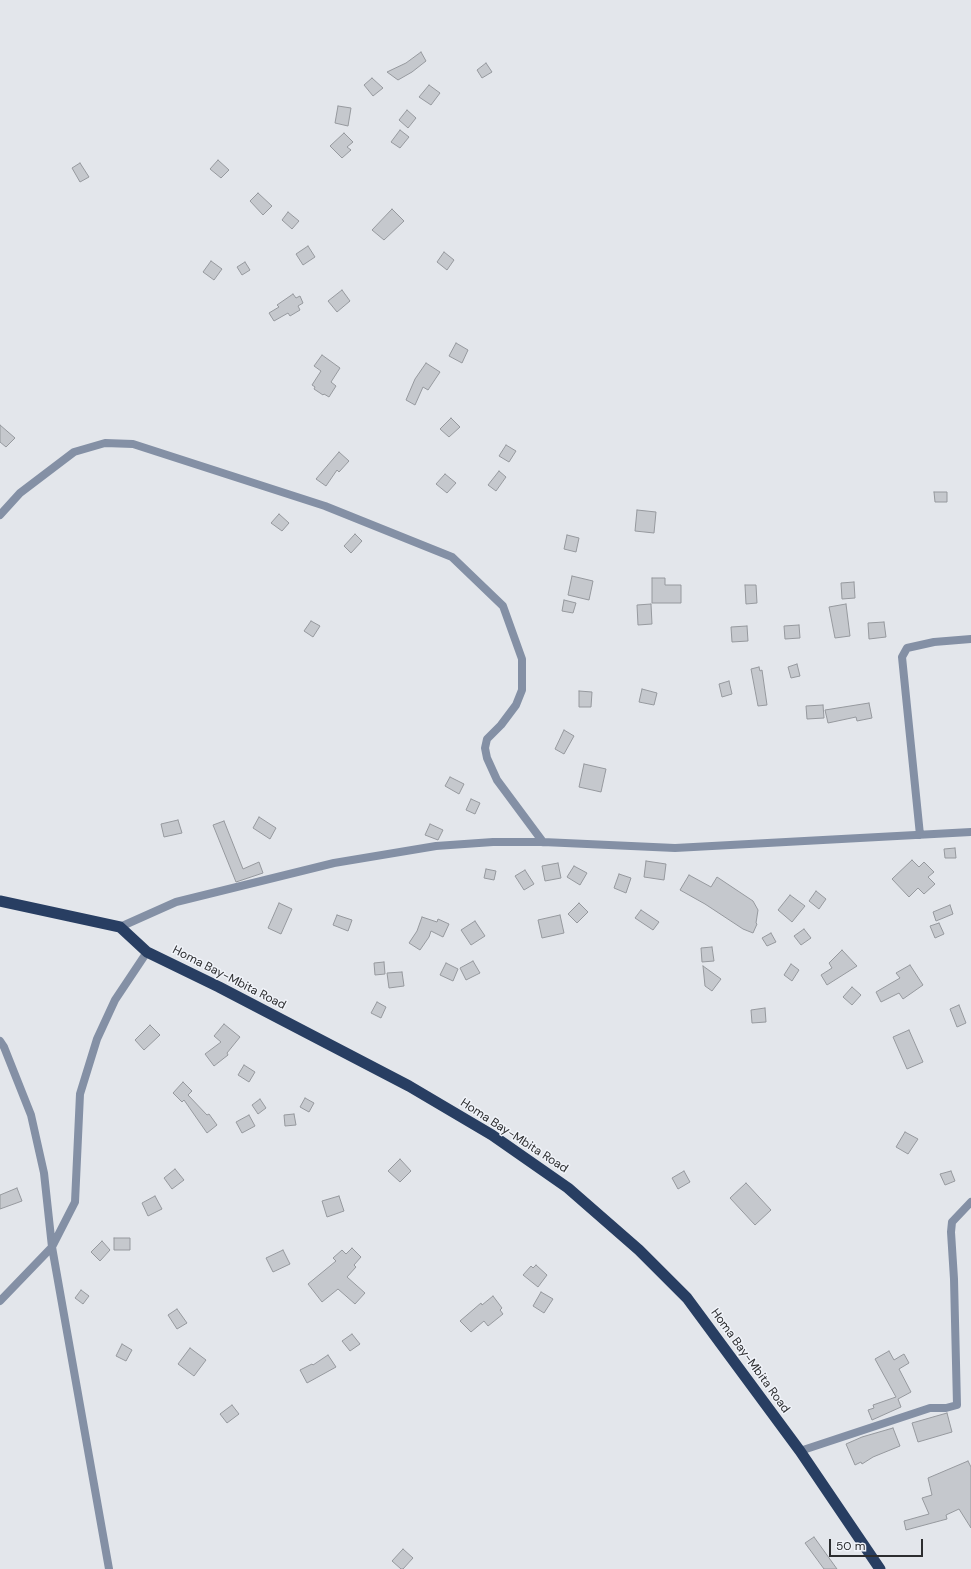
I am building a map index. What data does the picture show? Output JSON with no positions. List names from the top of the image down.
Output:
{
  "streets": {
    "highway": ["Homa Bay-Mbita Road"]
  },
  "scale_bar": "50 m"
}
